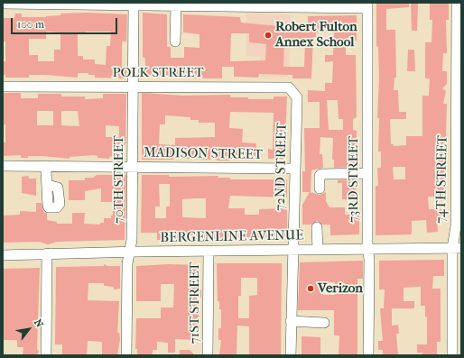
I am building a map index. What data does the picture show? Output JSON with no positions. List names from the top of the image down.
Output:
{
  "streets": {
    "street": [
      "POLK STREET",
      "MADISON STREET",
      "72ND STREET",
      "70TH STREET",
      "73RD STREET",
      "74TH STREET",
      "BERGENLINE AVENUE",
      "71ST STREET"
    ]
  },
  "crossings": [
    ["POLK STREET", "72ND STREET"],
    ["POLK STREET", "70TH STREET"],
    ["MADISON STREET", "72ND STREET"],
    ["MADISON STREET", "70TH STREET"],
    ["72ND STREET", "BERGENLINE AVENUE"],
    ["70TH STREET", "BERGENLINE AVENUE"],
    ["73RD STREET", "BERGENLINE AVENUE"],
    ["74TH STREET", "BERGENLINE AVENUE"],
    ["BERGENLINE AVENUE", "71ST STREET"]
  ],
  "places": ["Robert Fulton Annex School", "Verizon"],
  "scale_bar": "100 m",
  "north": "top right"
}
